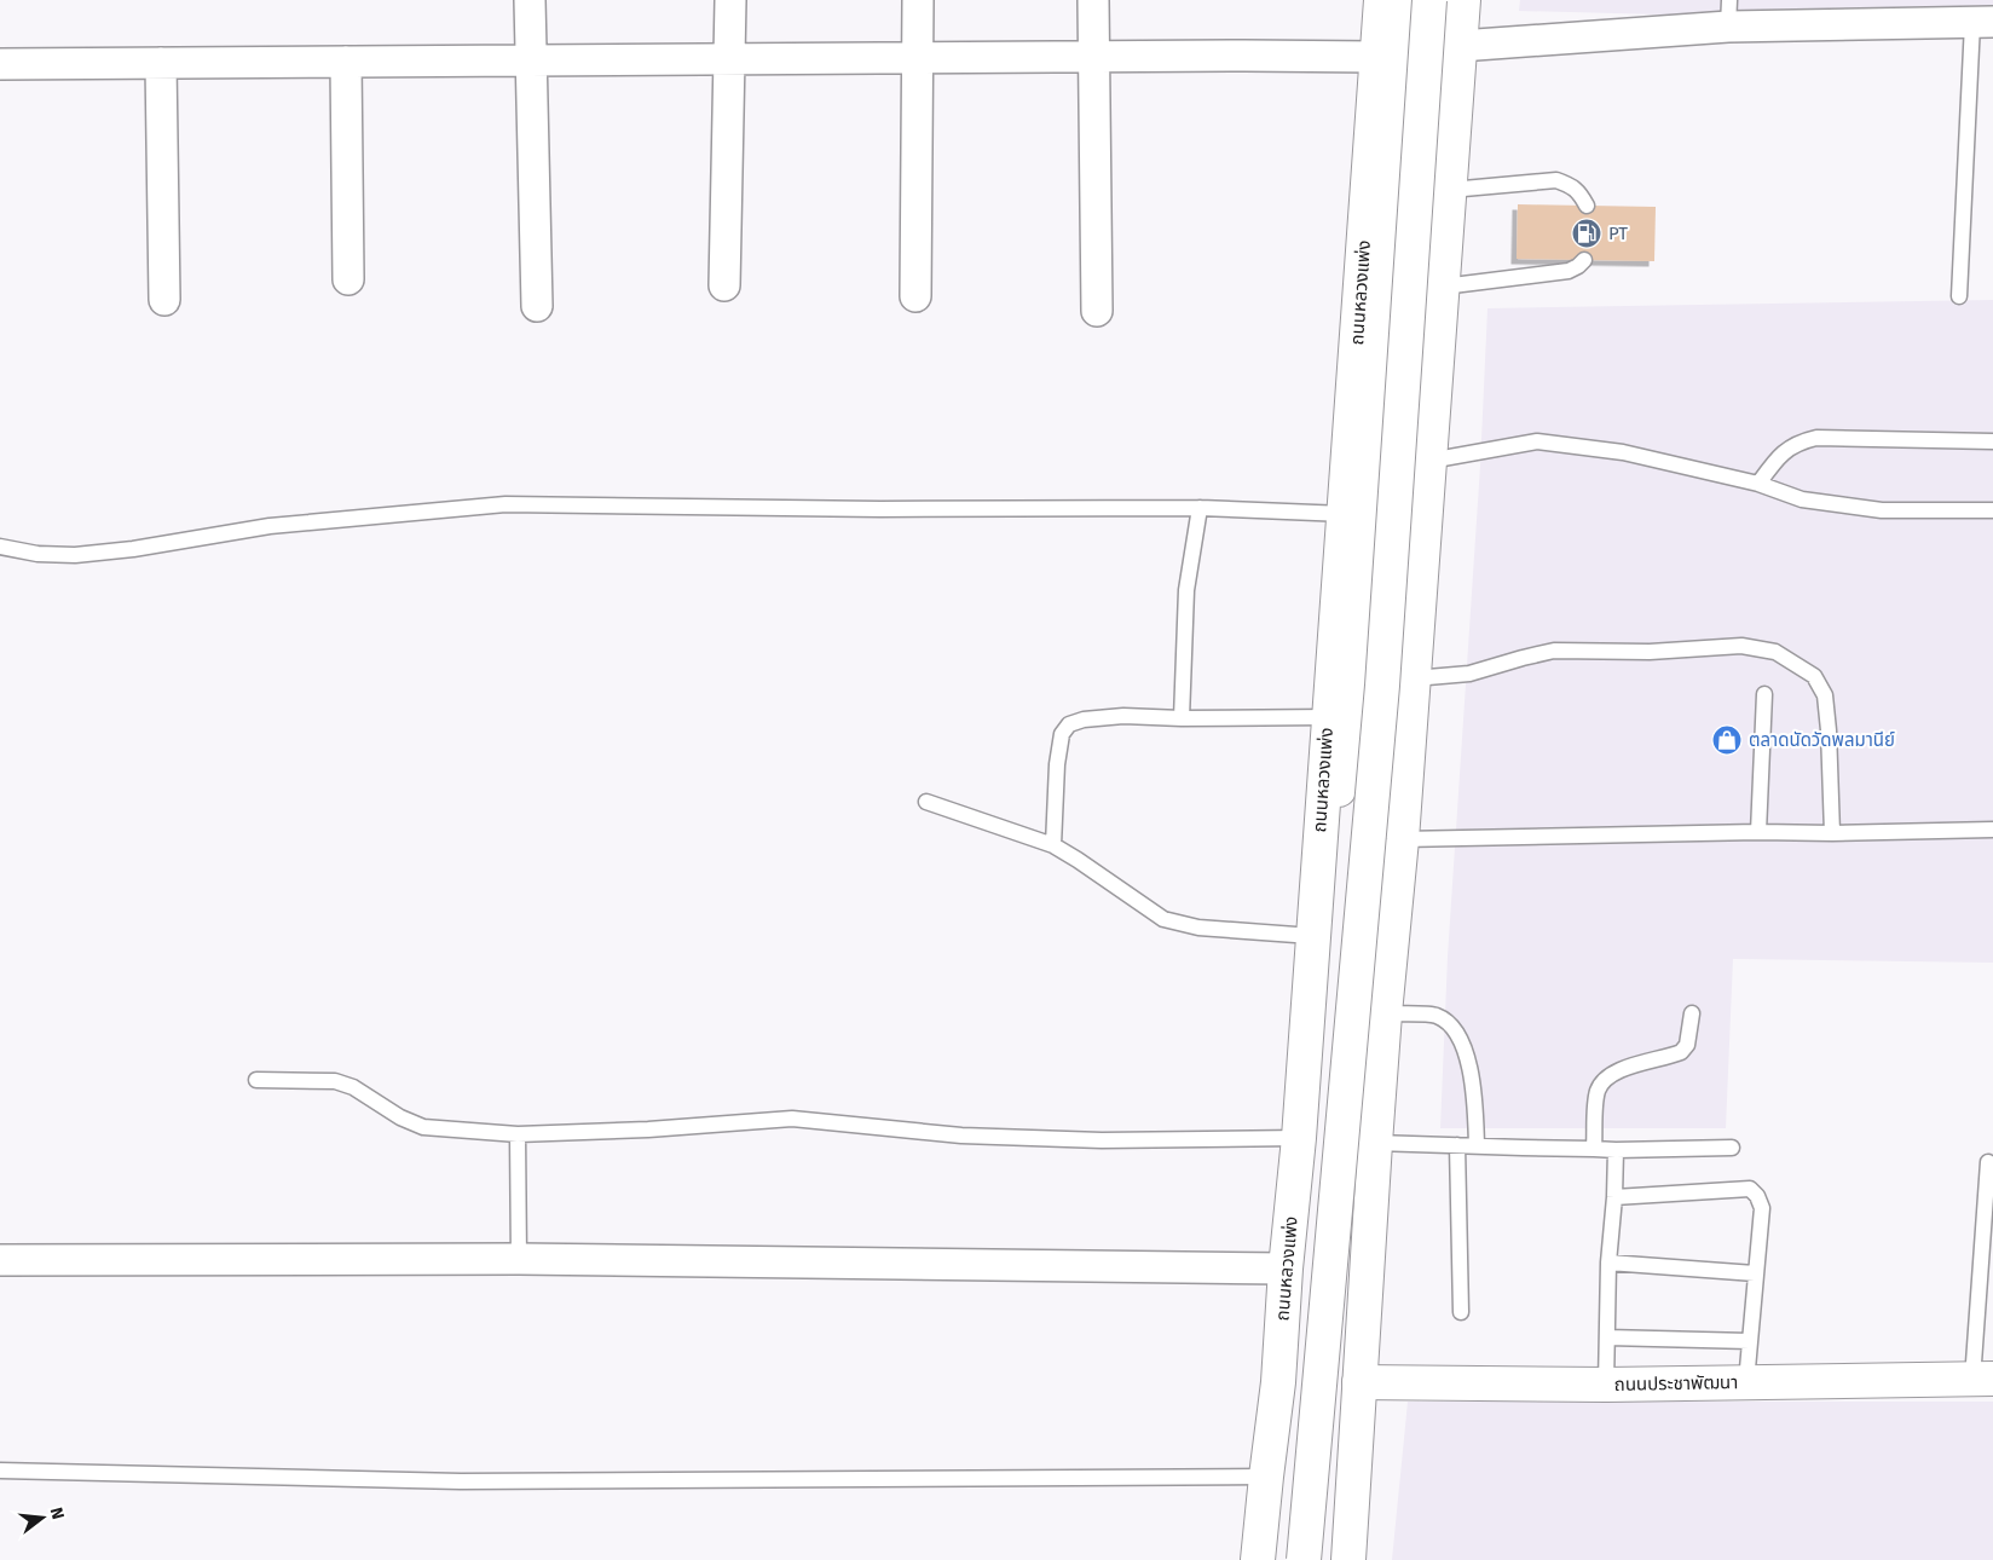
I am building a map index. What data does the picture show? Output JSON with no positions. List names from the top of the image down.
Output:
{
  "streets": {
    "main road": ["ถนนหลวงแพ่ง", "ถนนประชาพัฒนา"]
  },
  "crossings": [
    ["ถนนหลวงแพ่ง", "ถนนประชาพัฒนา"]
  ],
  "places": {
    "fuel station": ["PT"],
    "shop": ["ตลาดนัดวัดพลมานีย์"]
  },
  "north": "right"
}
